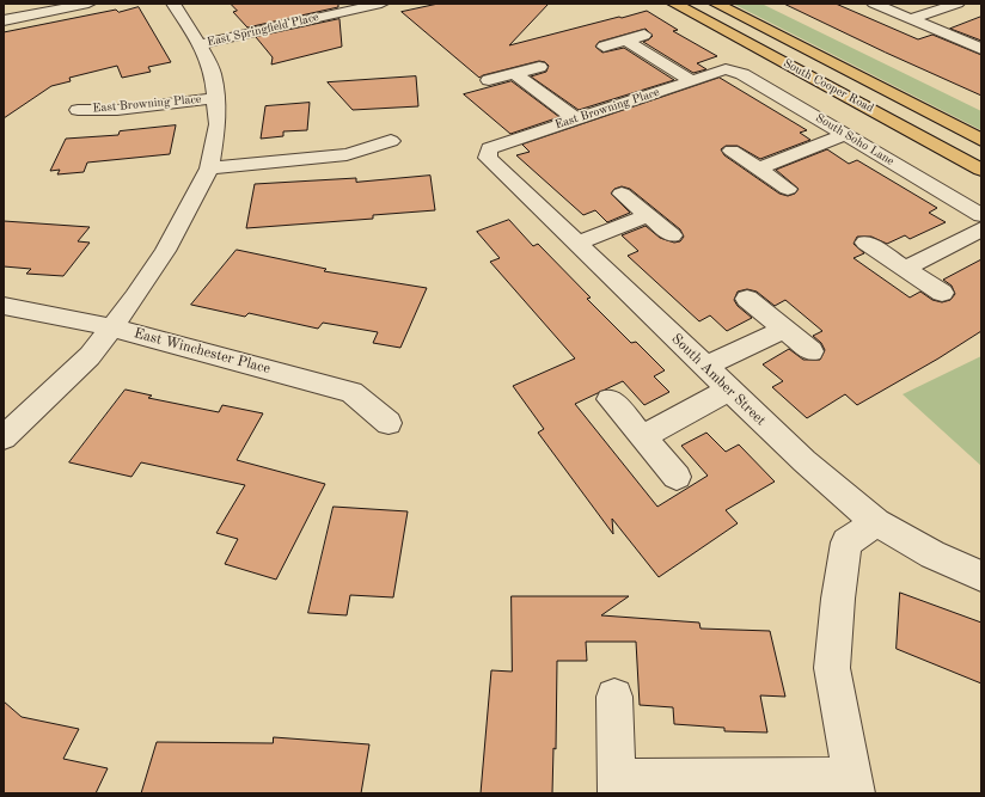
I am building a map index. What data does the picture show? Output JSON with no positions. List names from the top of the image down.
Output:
{
  "streets": {
    "main road": ["South Cooper Road"],
    "street": [
      "East Springfield Place",
      "East Browning Place",
      "South Soho Lane",
      "East Winchester Place",
      "South Amber Street"
    ]
  },
  "crossings": [
    ["East Browning Place", "South Soho Lane"],
    ["East Browning Place", "South Amber Street"]
  ]
}
